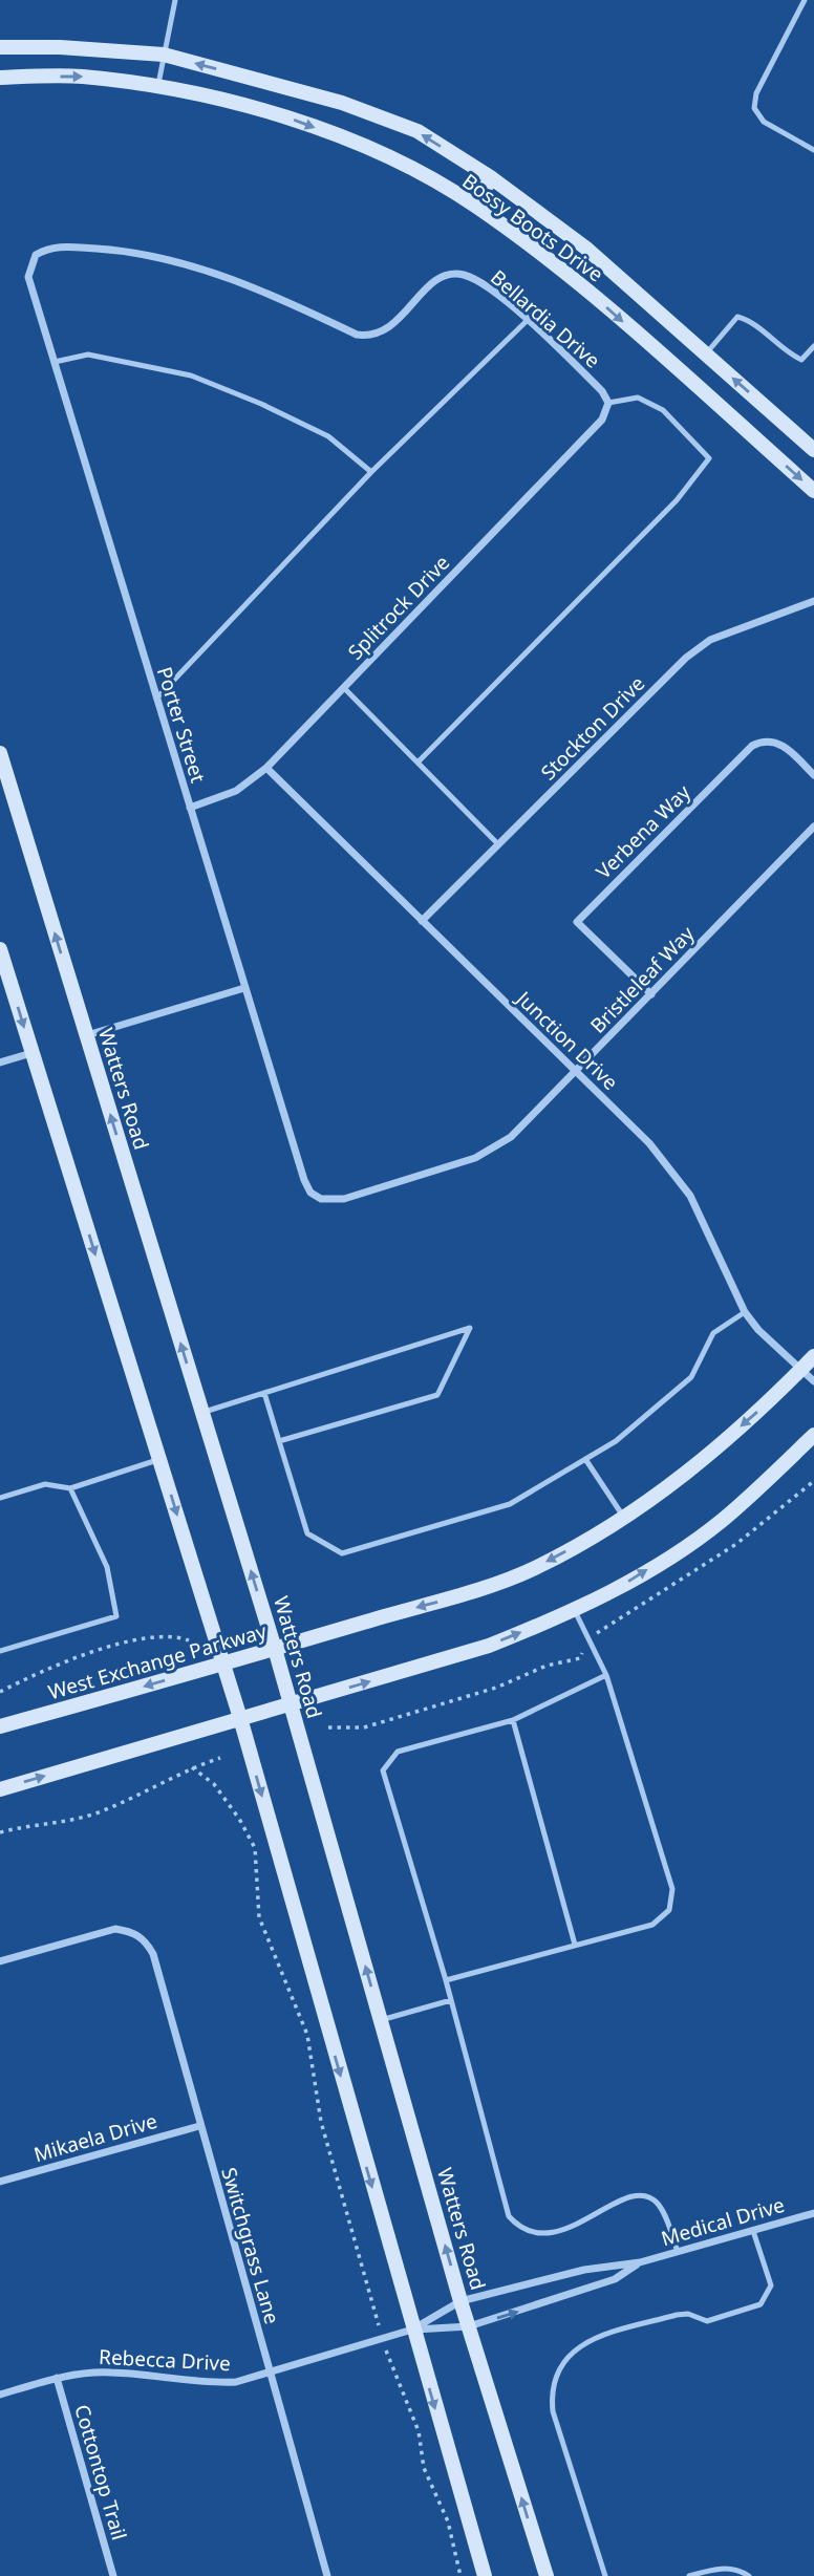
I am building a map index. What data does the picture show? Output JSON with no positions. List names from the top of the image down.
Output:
{
  "streets": {
    "main road": ["Bossy Boots Drive", "Watters Road", "West Exchange Parkway"],
    "street": [
      "Bellardia Drive",
      "Splitrock Drive",
      "Porter Street",
      "Stockton Drive",
      "Verbena Way",
      "Bristleleaf Way",
      "Junction Drive",
      "Mikaela Drive",
      "Medical Drive",
      "Switchgrass Lane",
      "Rebecca Drive",
      "Cottontop Trail"
    ]
  },
  "crossings": [
    ["Bellardia Drive", "Splitrock Drive"],
    ["Bellardia Drive", "Porter Street"],
    ["Splitrock Drive", "Porter Street"],
    ["Splitrock Drive", "Junction Drive"],
    ["Porter Street", "Bristleleaf Way"],
    ["Stockton Drive", "Junction Drive"],
    ["Verbena Way", "Bristleleaf Way"],
    ["Bristleleaf Way", "Junction Drive"],
    ["Junction Drive", "West Exchange Parkway"],
    ["Watters Road", "West Exchange Parkway"],
    ["Watters Road", "Medical Drive"],
    ["Mikaela Drive", "Switchgrass Lane"],
    ["Medical Drive", "Rebecca Drive"],
    ["Switchgrass Lane", "Rebecca Drive"],
    ["Rebecca Drive", "Cottontop Trail"]
  ]
}
